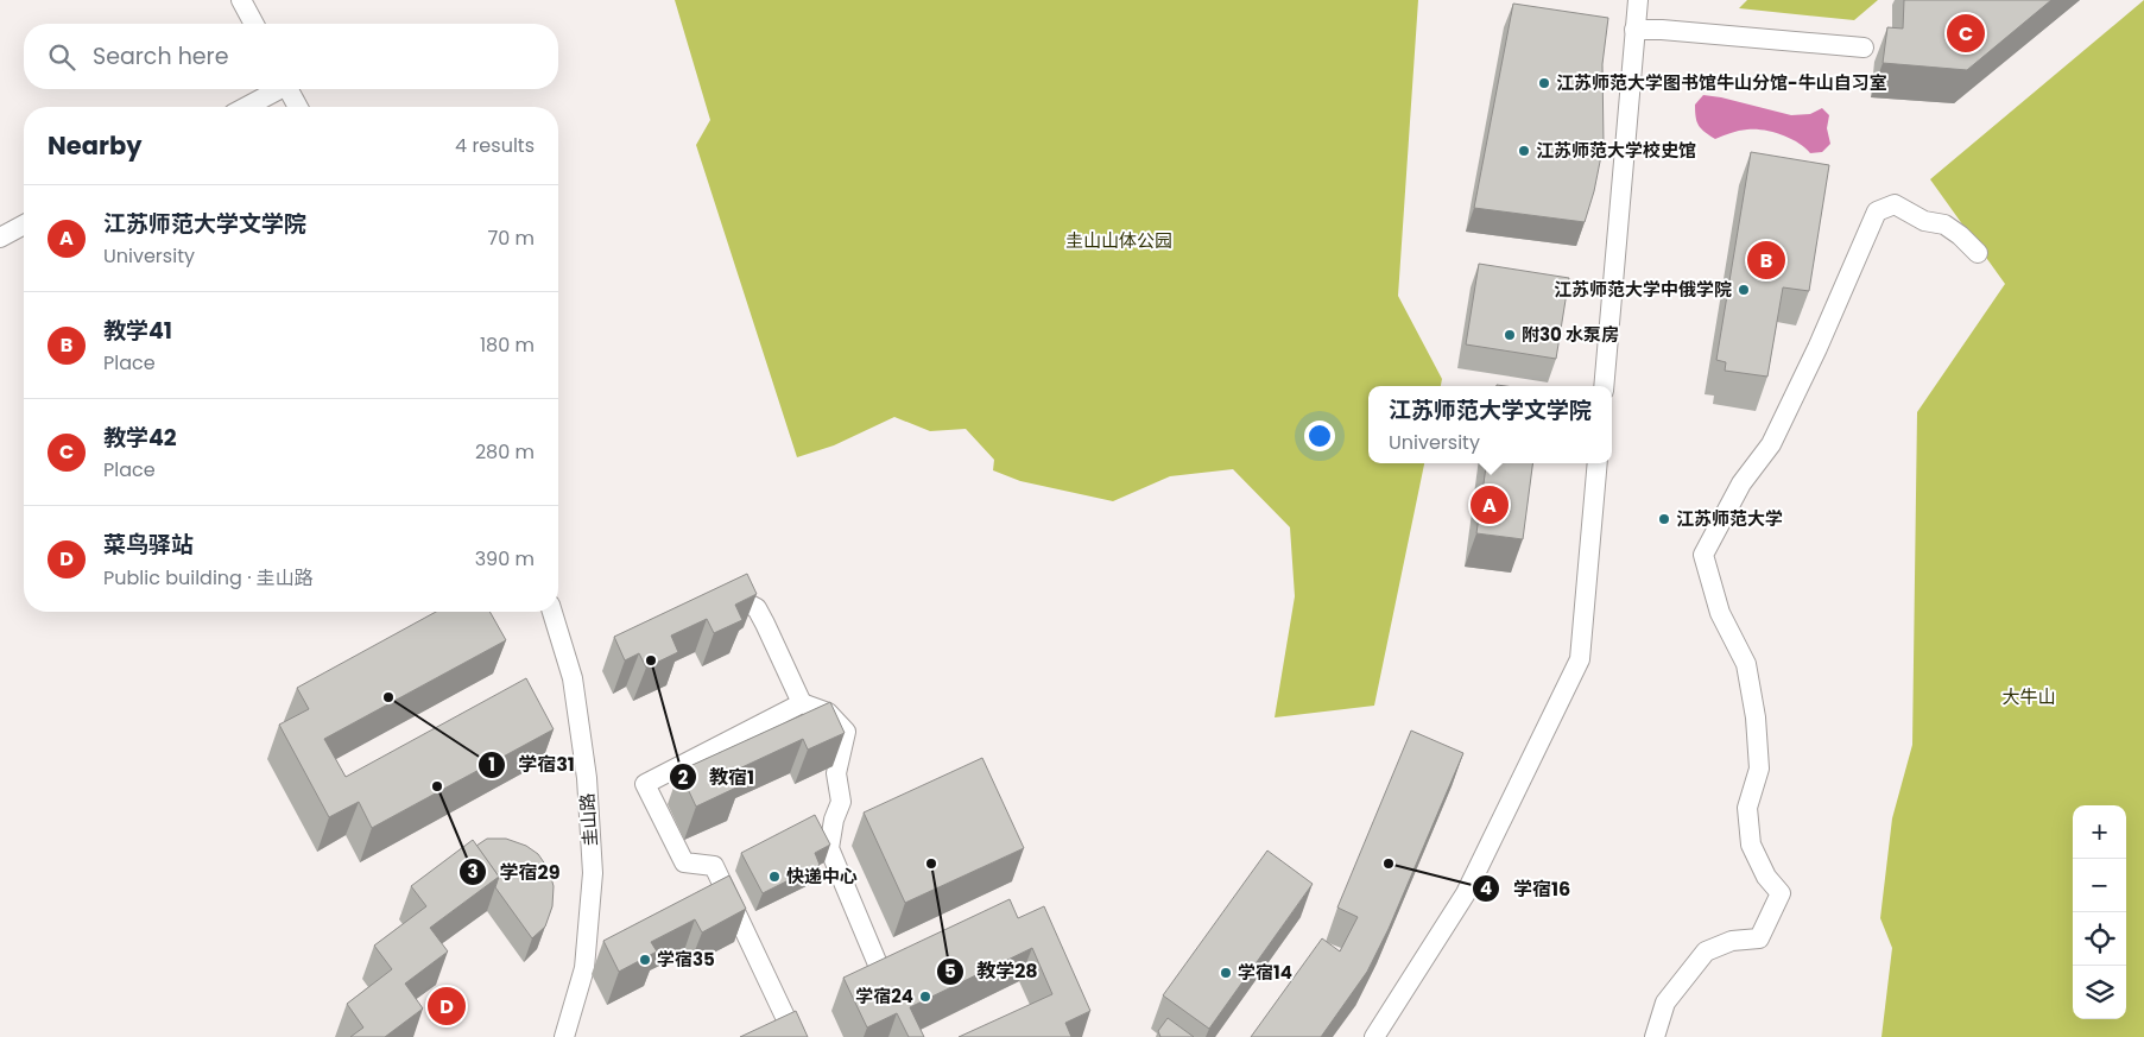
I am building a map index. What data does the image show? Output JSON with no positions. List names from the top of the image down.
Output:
{
  "streets": {
    "street": ["圭山路"]
  },
  "parks": ["圭山山体公园", "大牛山"],
  "places": [
    "江苏师范大学图书馆牛山分馆-牛山自习室",
    "江苏师范大学校史馆",
    "江苏师范大学中俄学院",
    "附30 水泵房",
    "江苏师范大学",
    "教宿1",
    "学宿31",
    "学宿29",
    "教学28",
    "学宿16",
    "快递中心",
    "学宿35",
    "学宿14",
    "学宿24"
  ],
  "page": {
    "pins": [
      "C",
      "B",
      "A",
      "D"
    ],
    "search": "Search here",
    "heading": ["Nearby", "4 results"],
    "list": [
      {
        "mark": "A",
        "name": "江苏师范大学文学院",
        "note": "University",
        "value": "70 m"
      },
      {
        "mark": "B",
        "name": "教学41",
        "note": "Place",
        "value": "180 m"
      },
      {
        "mark": "C",
        "name": "教学42",
        "note": "Place",
        "value": "280 m"
      },
      {
        "mark": "D",
        "name": "菜鸟驿站",
        "note": "Public building · 圭山路",
        "value": "390 m"
      }
    ],
    "popup": ["江苏师范大学文学院", "University"],
    "map_buttons": ["+", "−"]
  }
}
